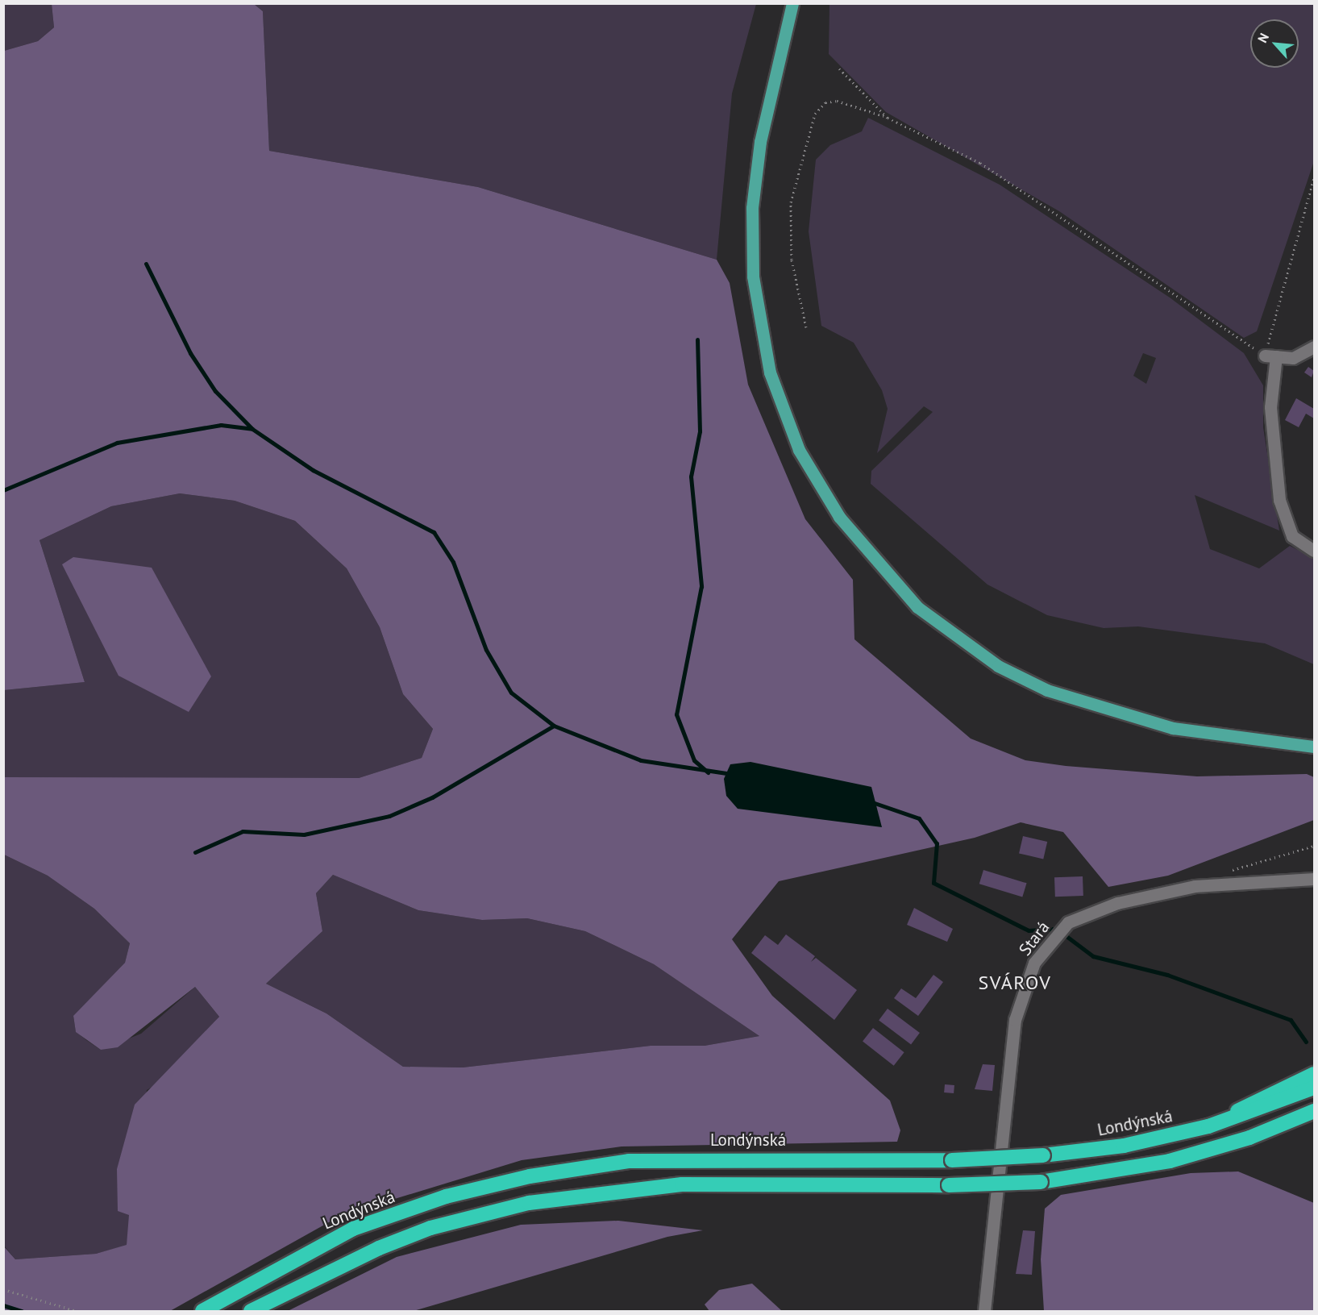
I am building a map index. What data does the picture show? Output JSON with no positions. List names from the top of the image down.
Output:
{
  "streets": {
    "highway": ["Londýnská"],
    "street": ["Stará"]
  },
  "districts": ["SVÁROV"],
  "north": "top left"
}
